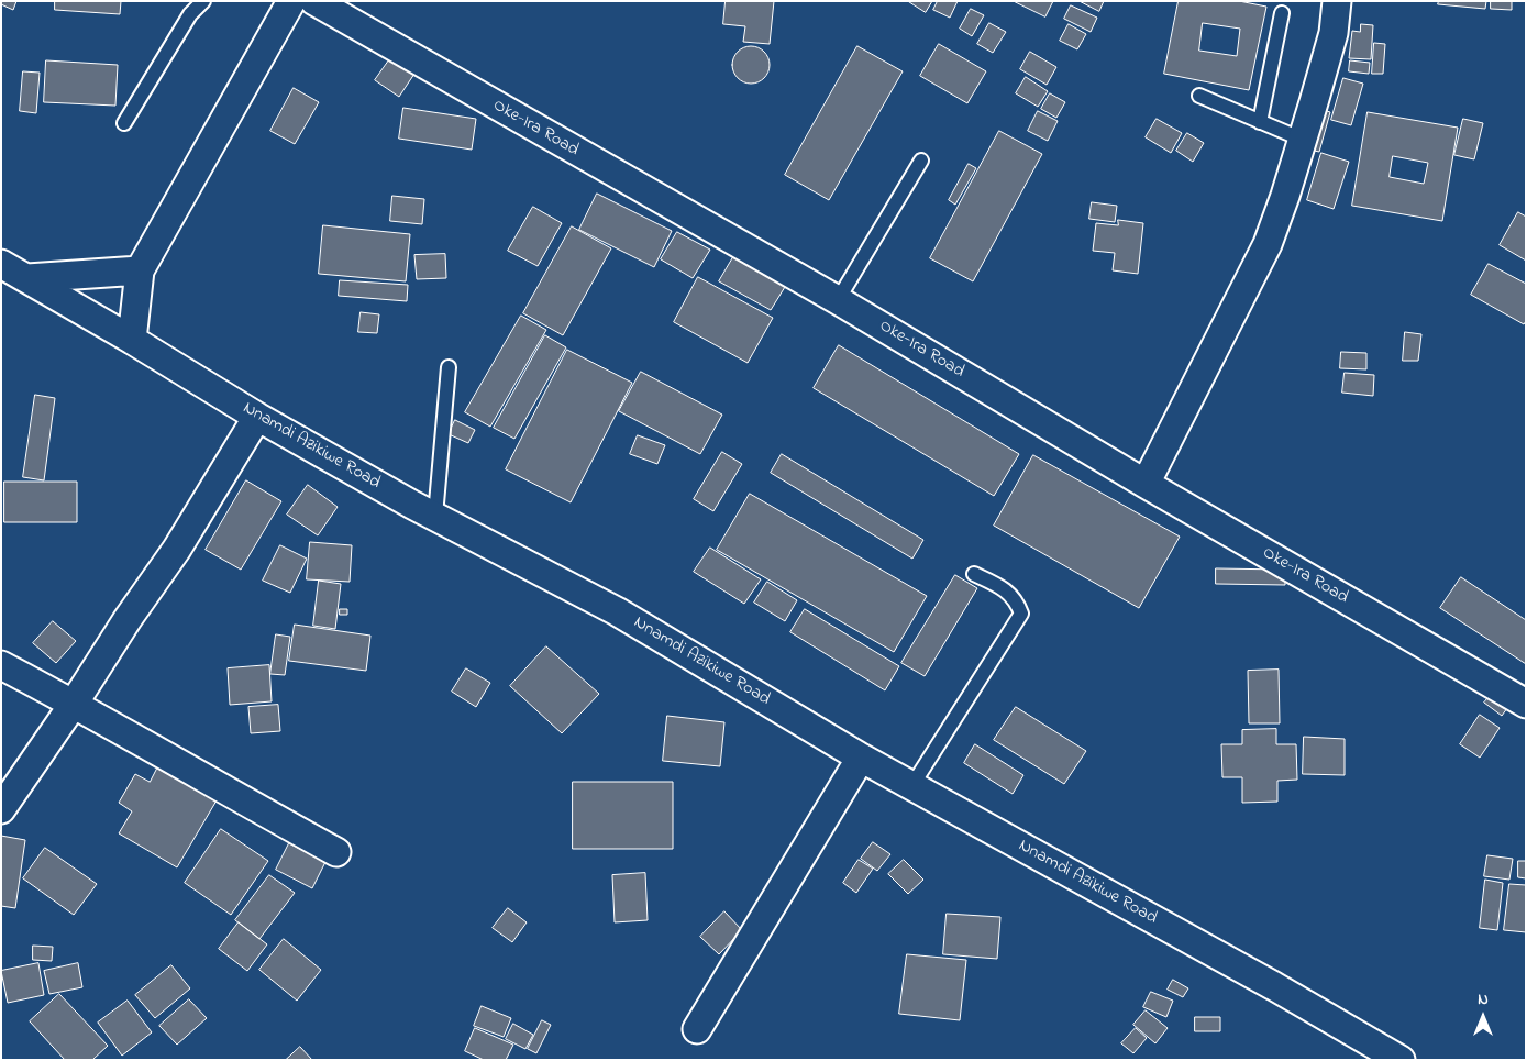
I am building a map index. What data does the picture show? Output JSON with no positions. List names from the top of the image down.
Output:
{
  "streets": {
    "street": ["Oke-Ira Road", "Nnamdi Azikiwe Road"]
  },
  "north": "top"
}
